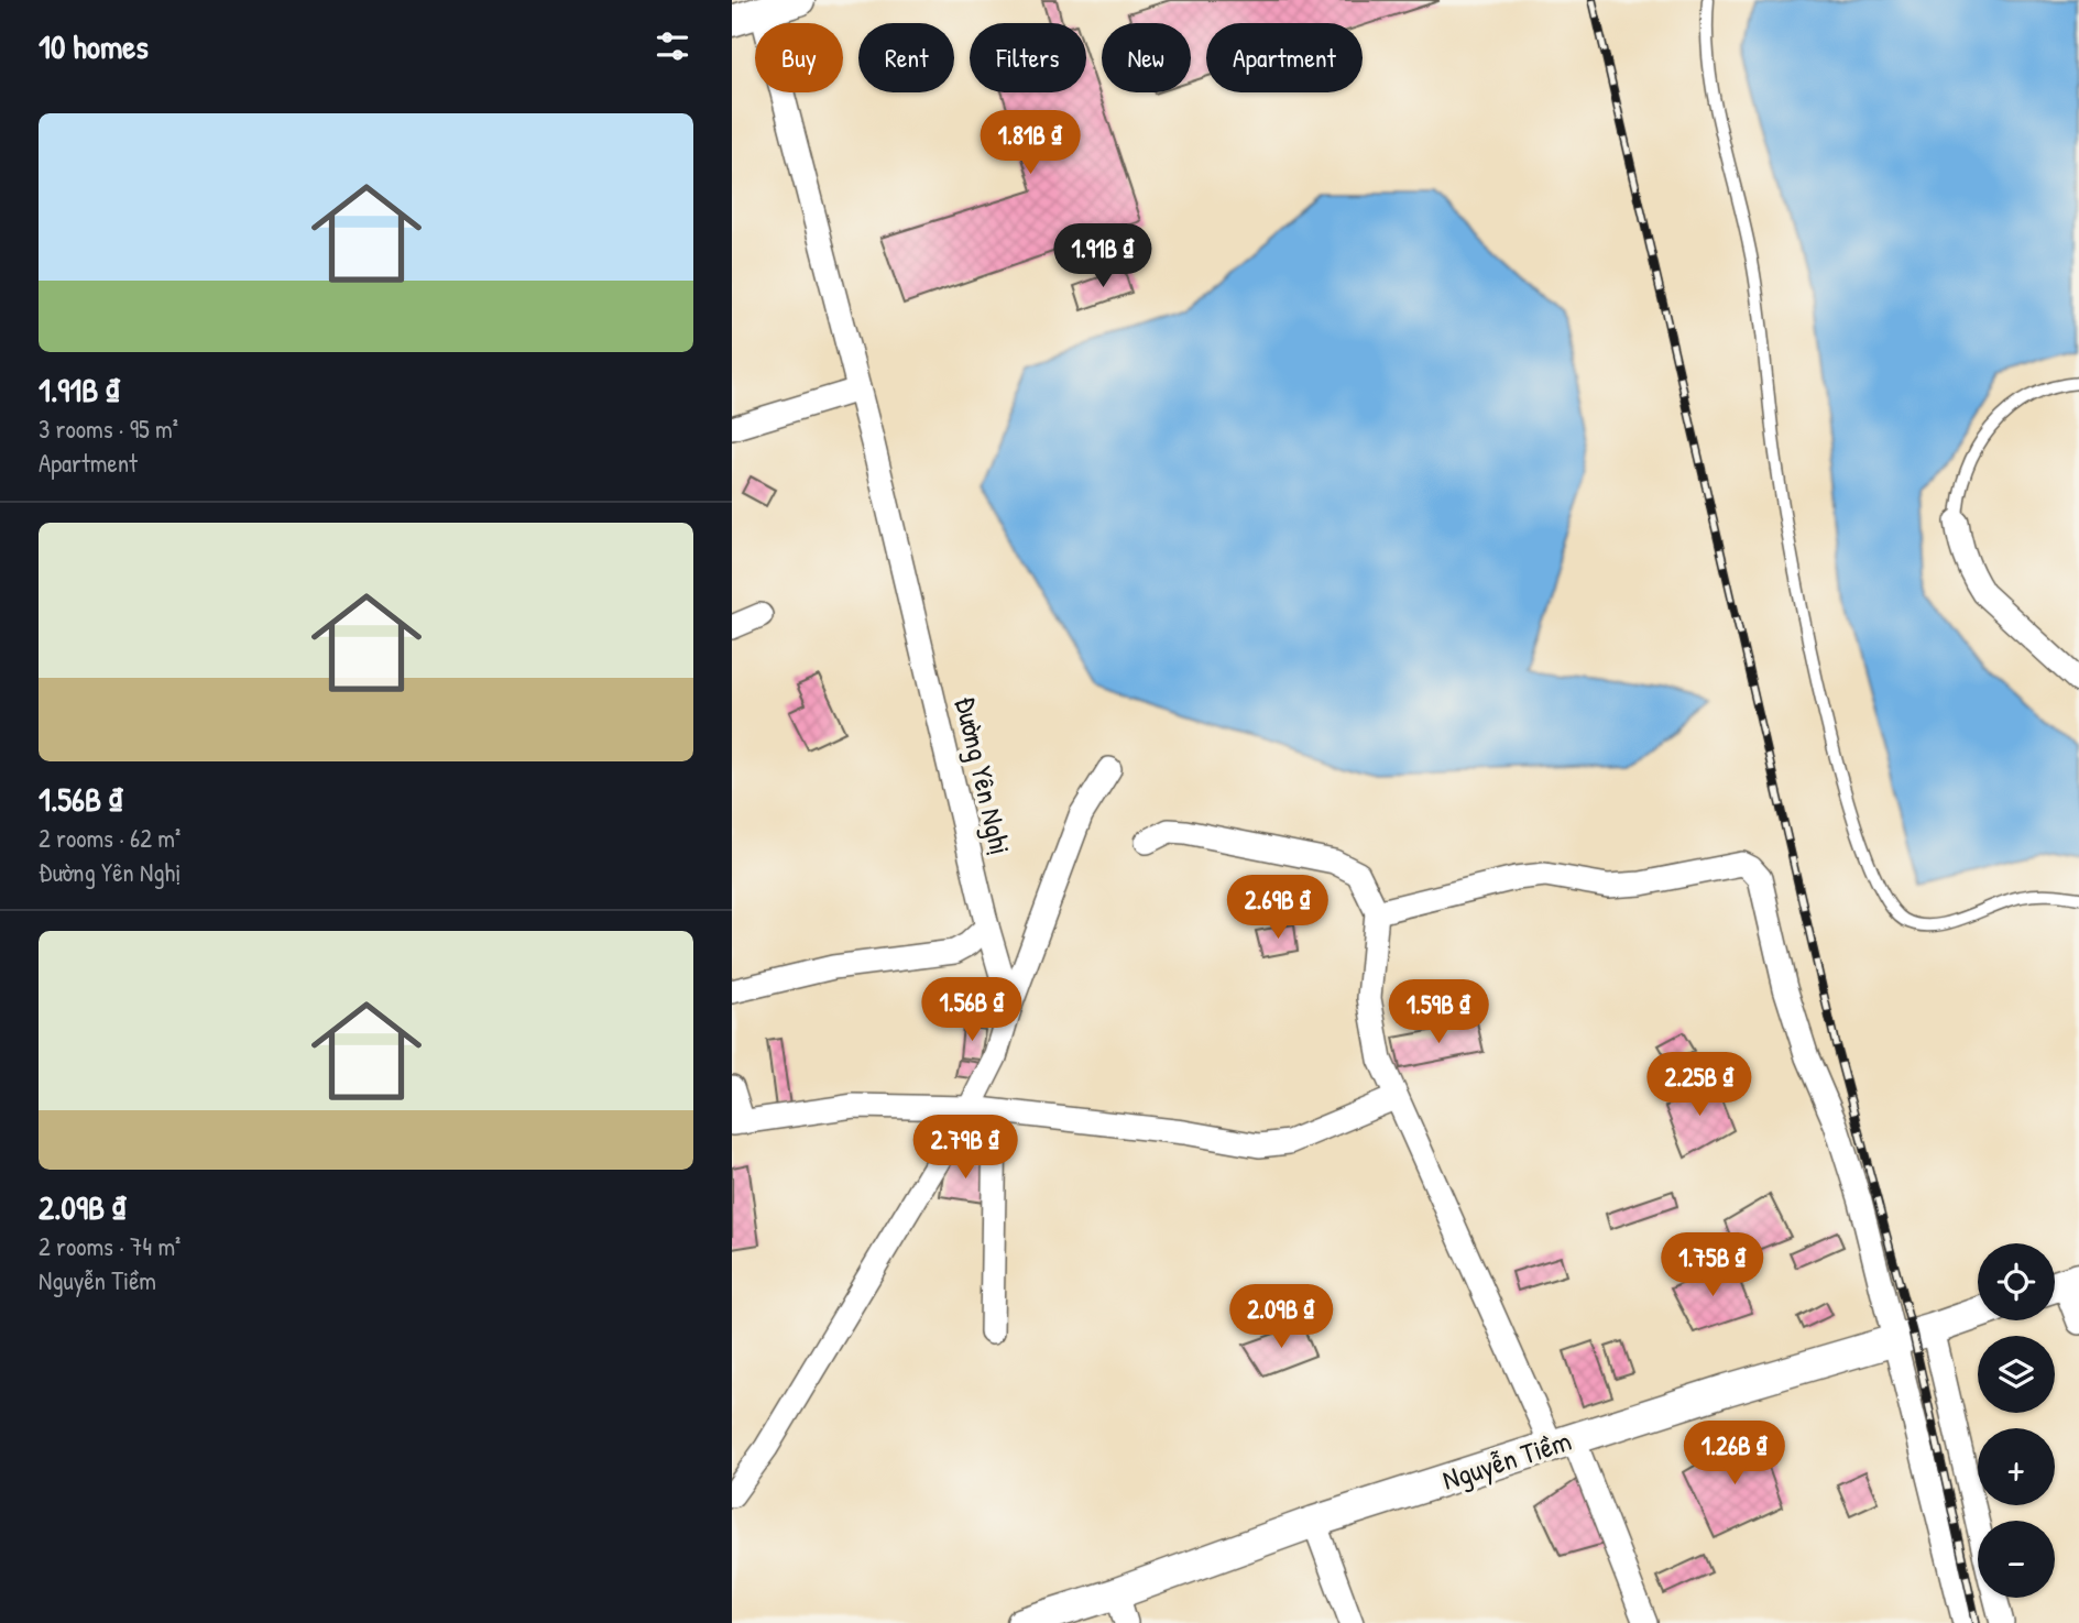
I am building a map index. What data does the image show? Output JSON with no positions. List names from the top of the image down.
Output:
{
  "streets": {
    "street": ["Đường Yên Nghị", "Nguyễn Tiềm"]
  },
  "page": {
    "heading": "10 homes",
    "chip": [
      "Buy",
      "Rent",
      "Filters",
      "New",
      "Apartment"
    ],
    "list": [
      {
        "name": "1.91B ₫",
        "note": "3 rooms · 95 m² · Apartment"
      },
      {
        "name": "1.56B ₫",
        "note": "2 rooms · 62 m² · Đường Yên Nghị"
      },
      {
        "name": "2.09B ₫",
        "note": "2 rooms · 74 m² · Nguyễn Tiềm"
      }
    ],
    "price": [
      "1.81B ₫",
      "1.91B ₫",
      "2.69B ₫",
      "1.56B ₫",
      "1.59B ₫",
      "2.25B ₫",
      "2.79B ₫",
      "1.75B ₫",
      "2.09B ₫",
      "1.26B ₫"
    ],
    "map_buttons": ["+", "−"]
  }
}
